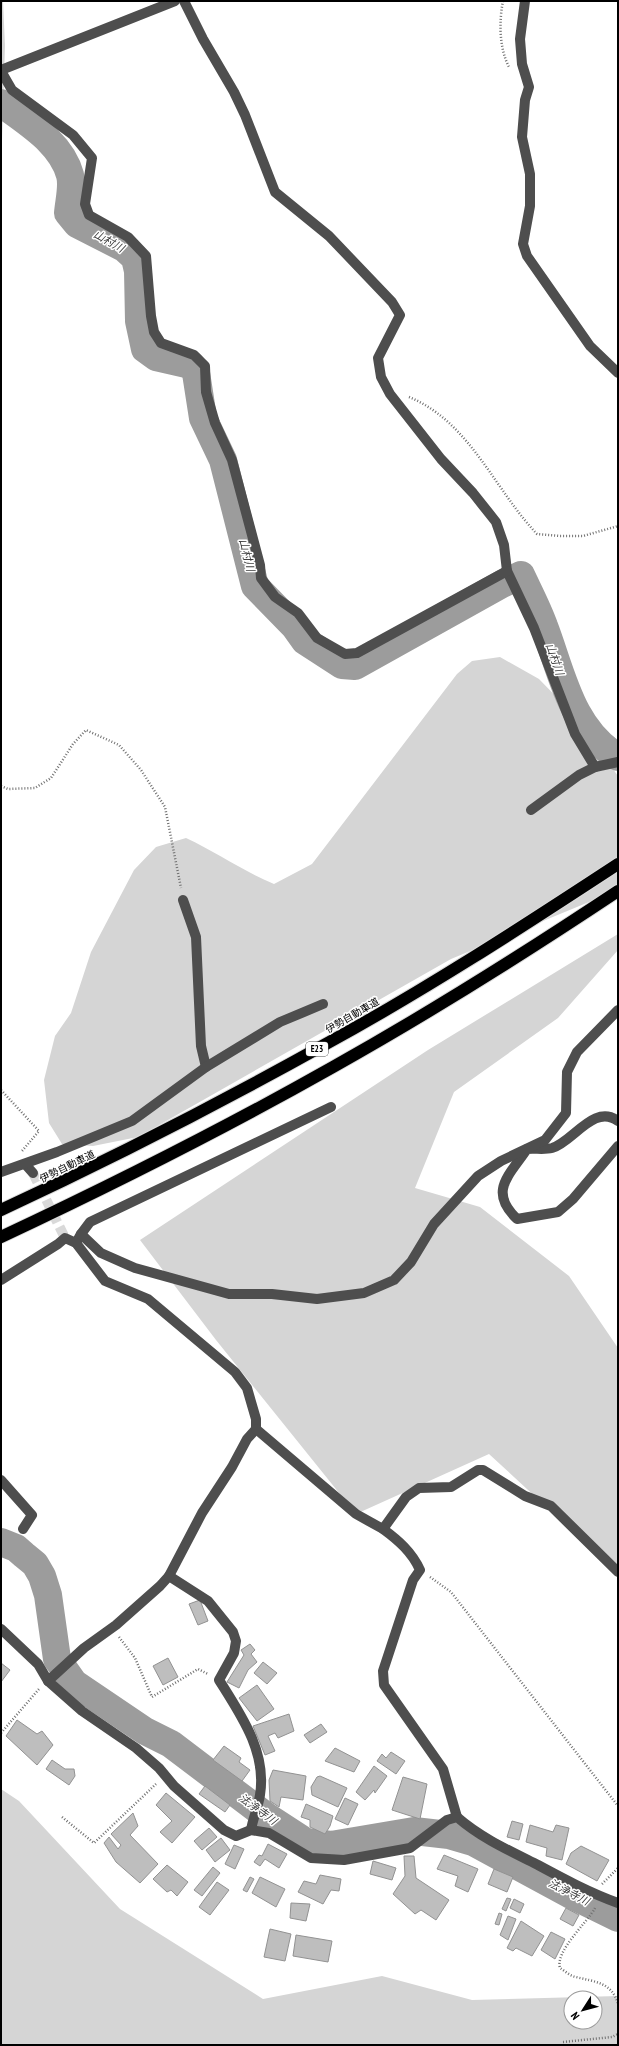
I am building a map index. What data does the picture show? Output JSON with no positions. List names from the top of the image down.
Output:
{
  "streets": {
    "highway": ["伊勢自動車道", "E23"]
  },
  "water": ["山村川", "法浄寺川"],
  "north": "bottom left"
}
